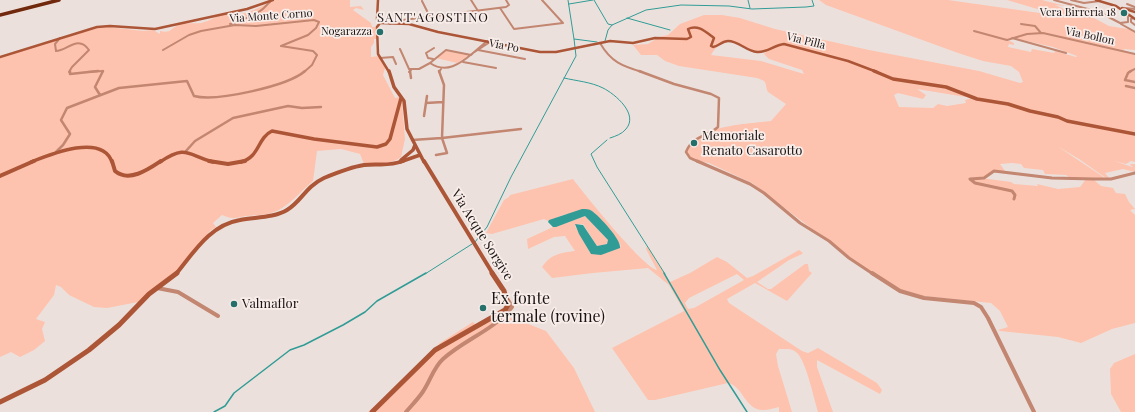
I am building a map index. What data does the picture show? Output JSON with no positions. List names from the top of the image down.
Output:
{
  "streets": {
    "street": [
      "Via Monte Corno",
      "Via Bollon",
      "Via Pilla",
      "Via Po",
      "Via Acque Sorgive"
    ]
  },
  "districts": ["SANT'AGOSTINO"],
  "places": [
    "Vera Birreria 18",
    "Nogarazza",
    "Memoriale Renato Casarotto",
    "Valmaflor",
    "Ex fonte termale (rovine)"
  ]
}
